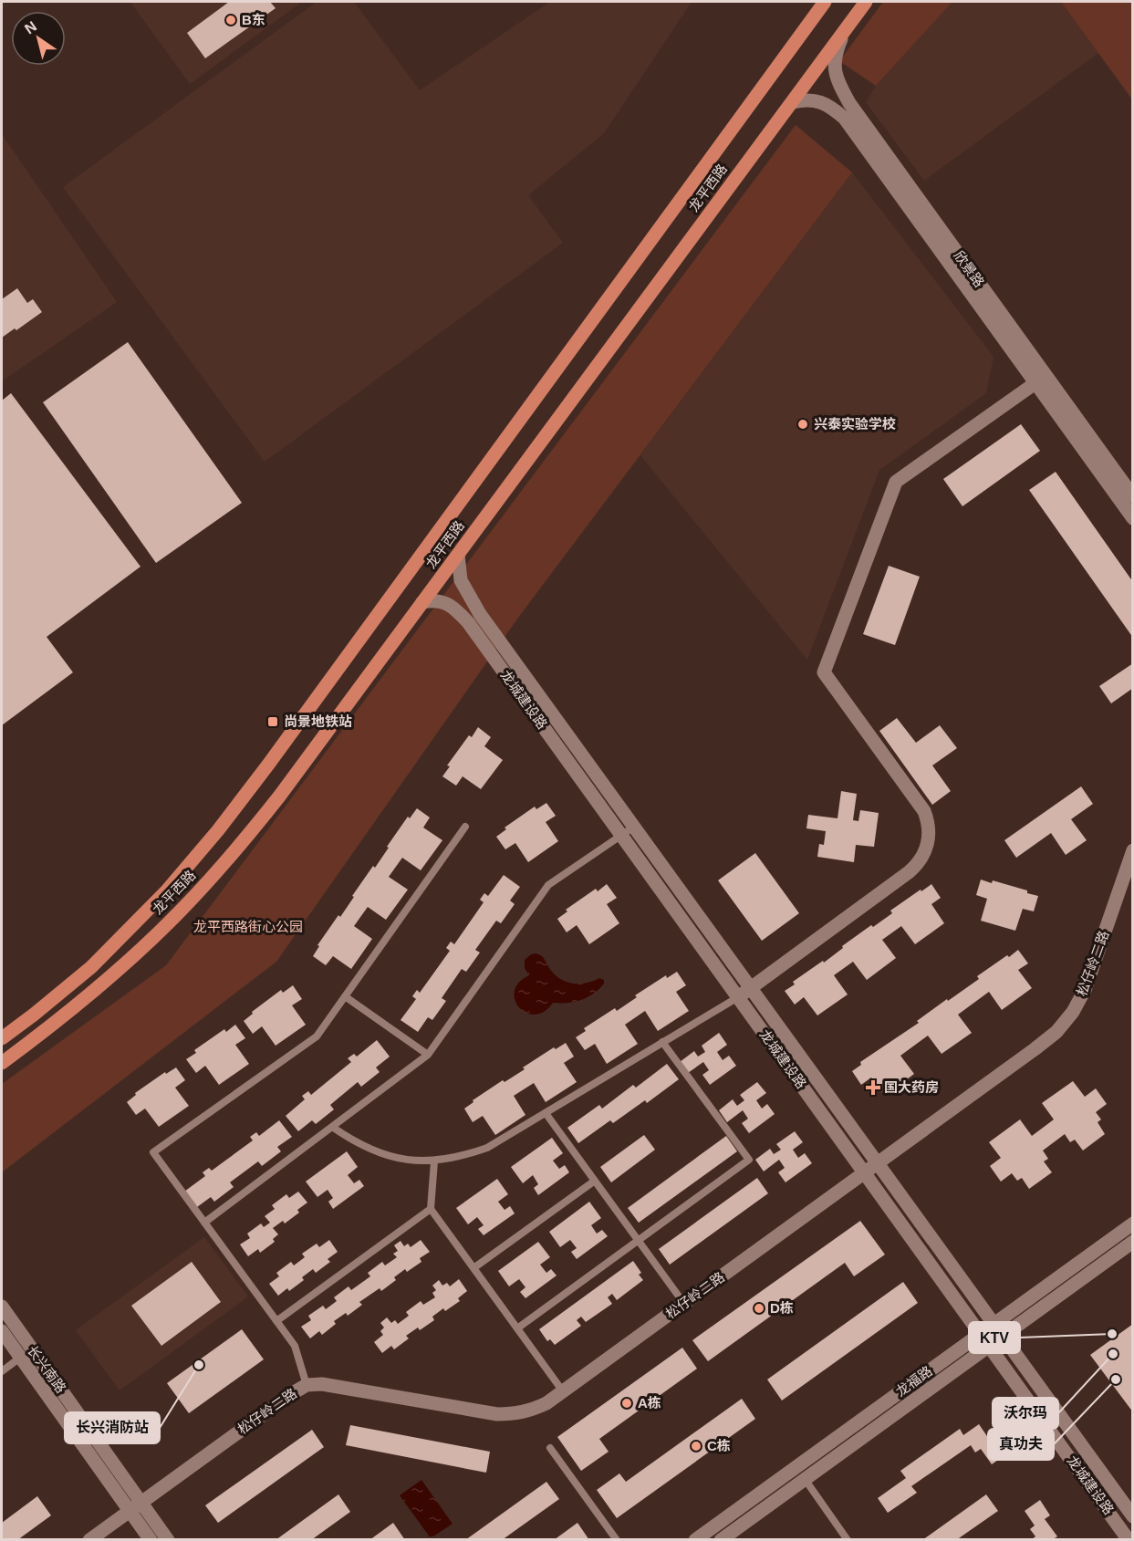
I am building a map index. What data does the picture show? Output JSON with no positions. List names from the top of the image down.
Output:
{
  "streets": {
    "main road": ["龙平西路"],
    "street": [
      "欣景路",
      "龙城建设路",
      "松仔岭二路",
      "长兴南路",
      "龙福路"
    ]
  },
  "crossings": [
    ["龙平西路", "欣景路"],
    ["龙平西路", "龙城建设路"],
    ["龙城建设路", "松仔岭二路"],
    ["龙城建设路", "龙福路"],
    ["松仔岭二路", "长兴南路"]
  ],
  "parks": ["龙平西路街心公园"],
  "places": {
    "other": [
      "B东",
      "兴泰实验学校",
      "D栋",
      "KTV",
      "沃尔玛",
      "长兴消防站",
      "真功夫",
      "A栋",
      "C栋"
    ],
    "transit": ["尚景地铁站"],
    "health": ["国大药房"]
  },
  "north": "top left"
}
